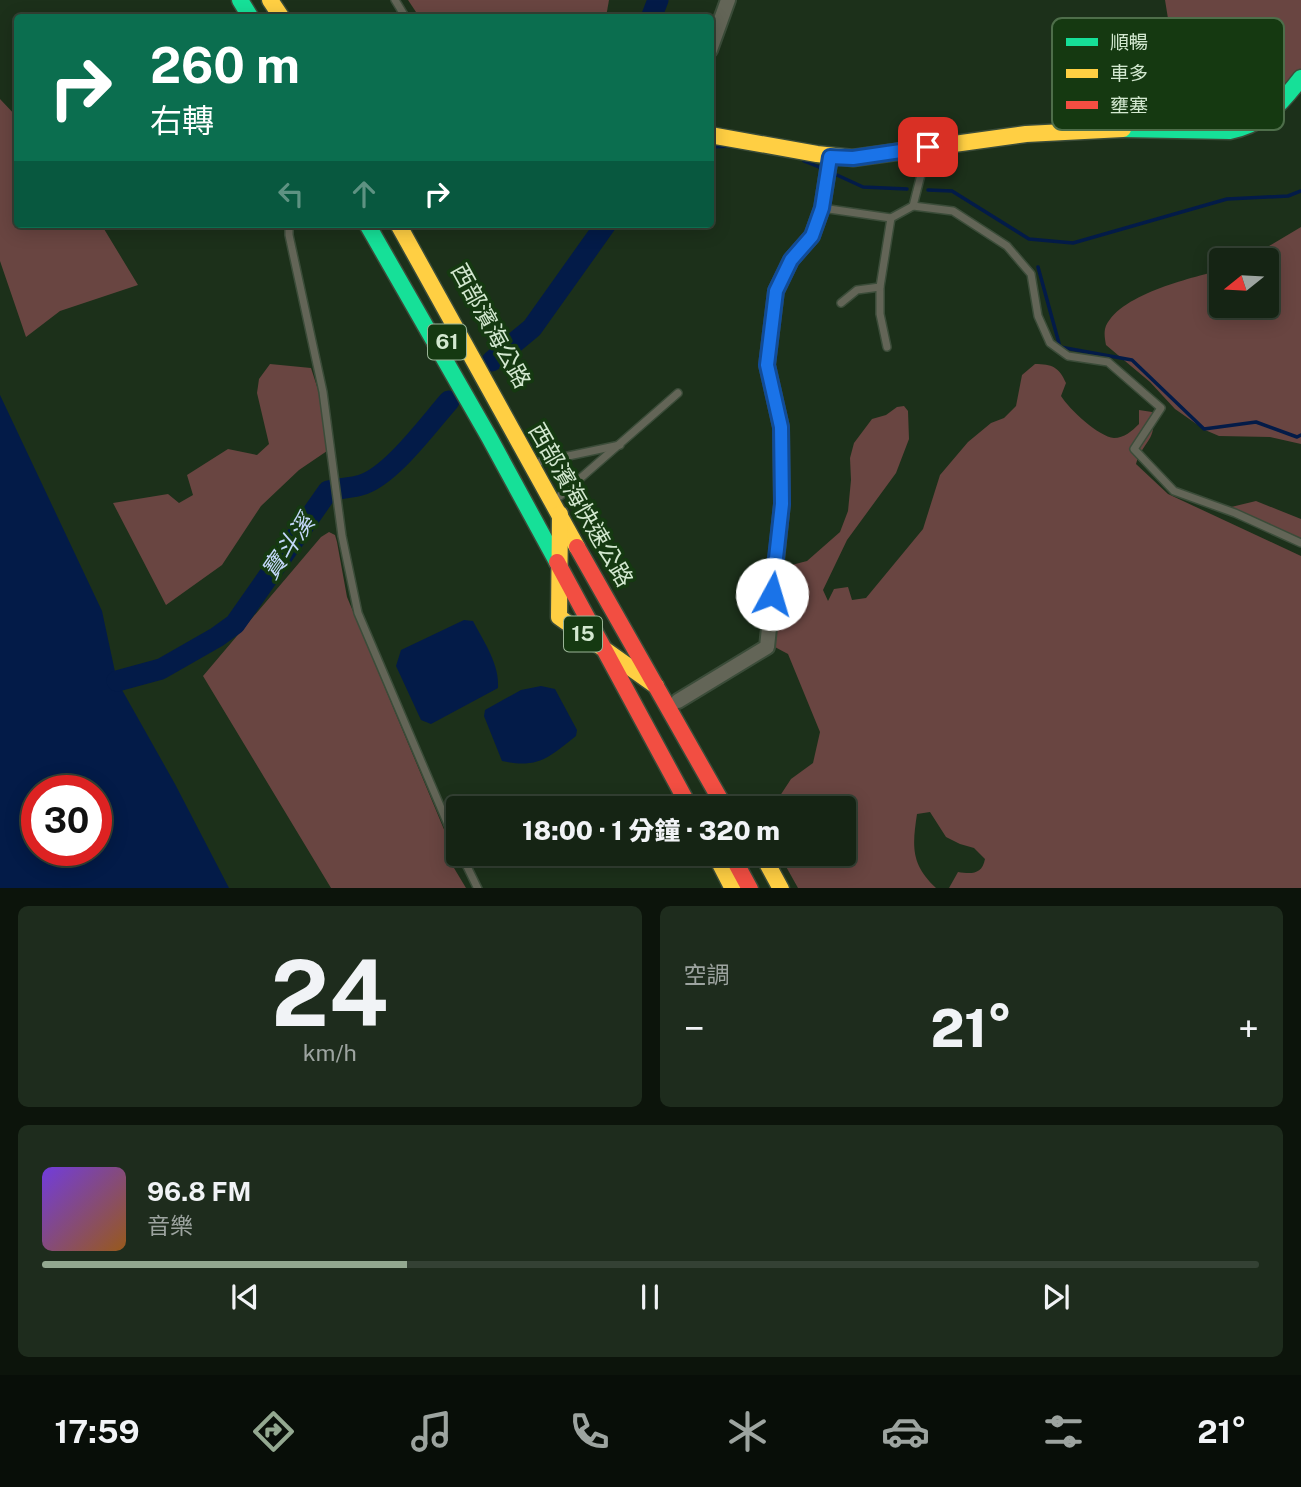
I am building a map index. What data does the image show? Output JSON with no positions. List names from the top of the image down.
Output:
{
  "streets": {
    "main road": [
      "西部濱海公路",
      "61",
      "西部濱海快速公路",
      "15"
    ]
  },
  "crossings": [
    ["西部濱海公路", "15"]
  ],
  "water": ["寶斗溪"],
  "legend": ["順暢", "車多", "壅塞"],
  "north": "left",
  "page": {
    "turn": ["260 m", "右轉"],
    "limit": "30",
    "trip": "18:00 · 1 分鐘 · 320 m",
    "tile": [
      ["24", "km/h"],
      "空調"
    ],
    "heat": ["−", "21°", "+"],
    "song": ["96.8 FM", "音樂"],
    "tabs": ["17:59", "21°"]
  }
}
